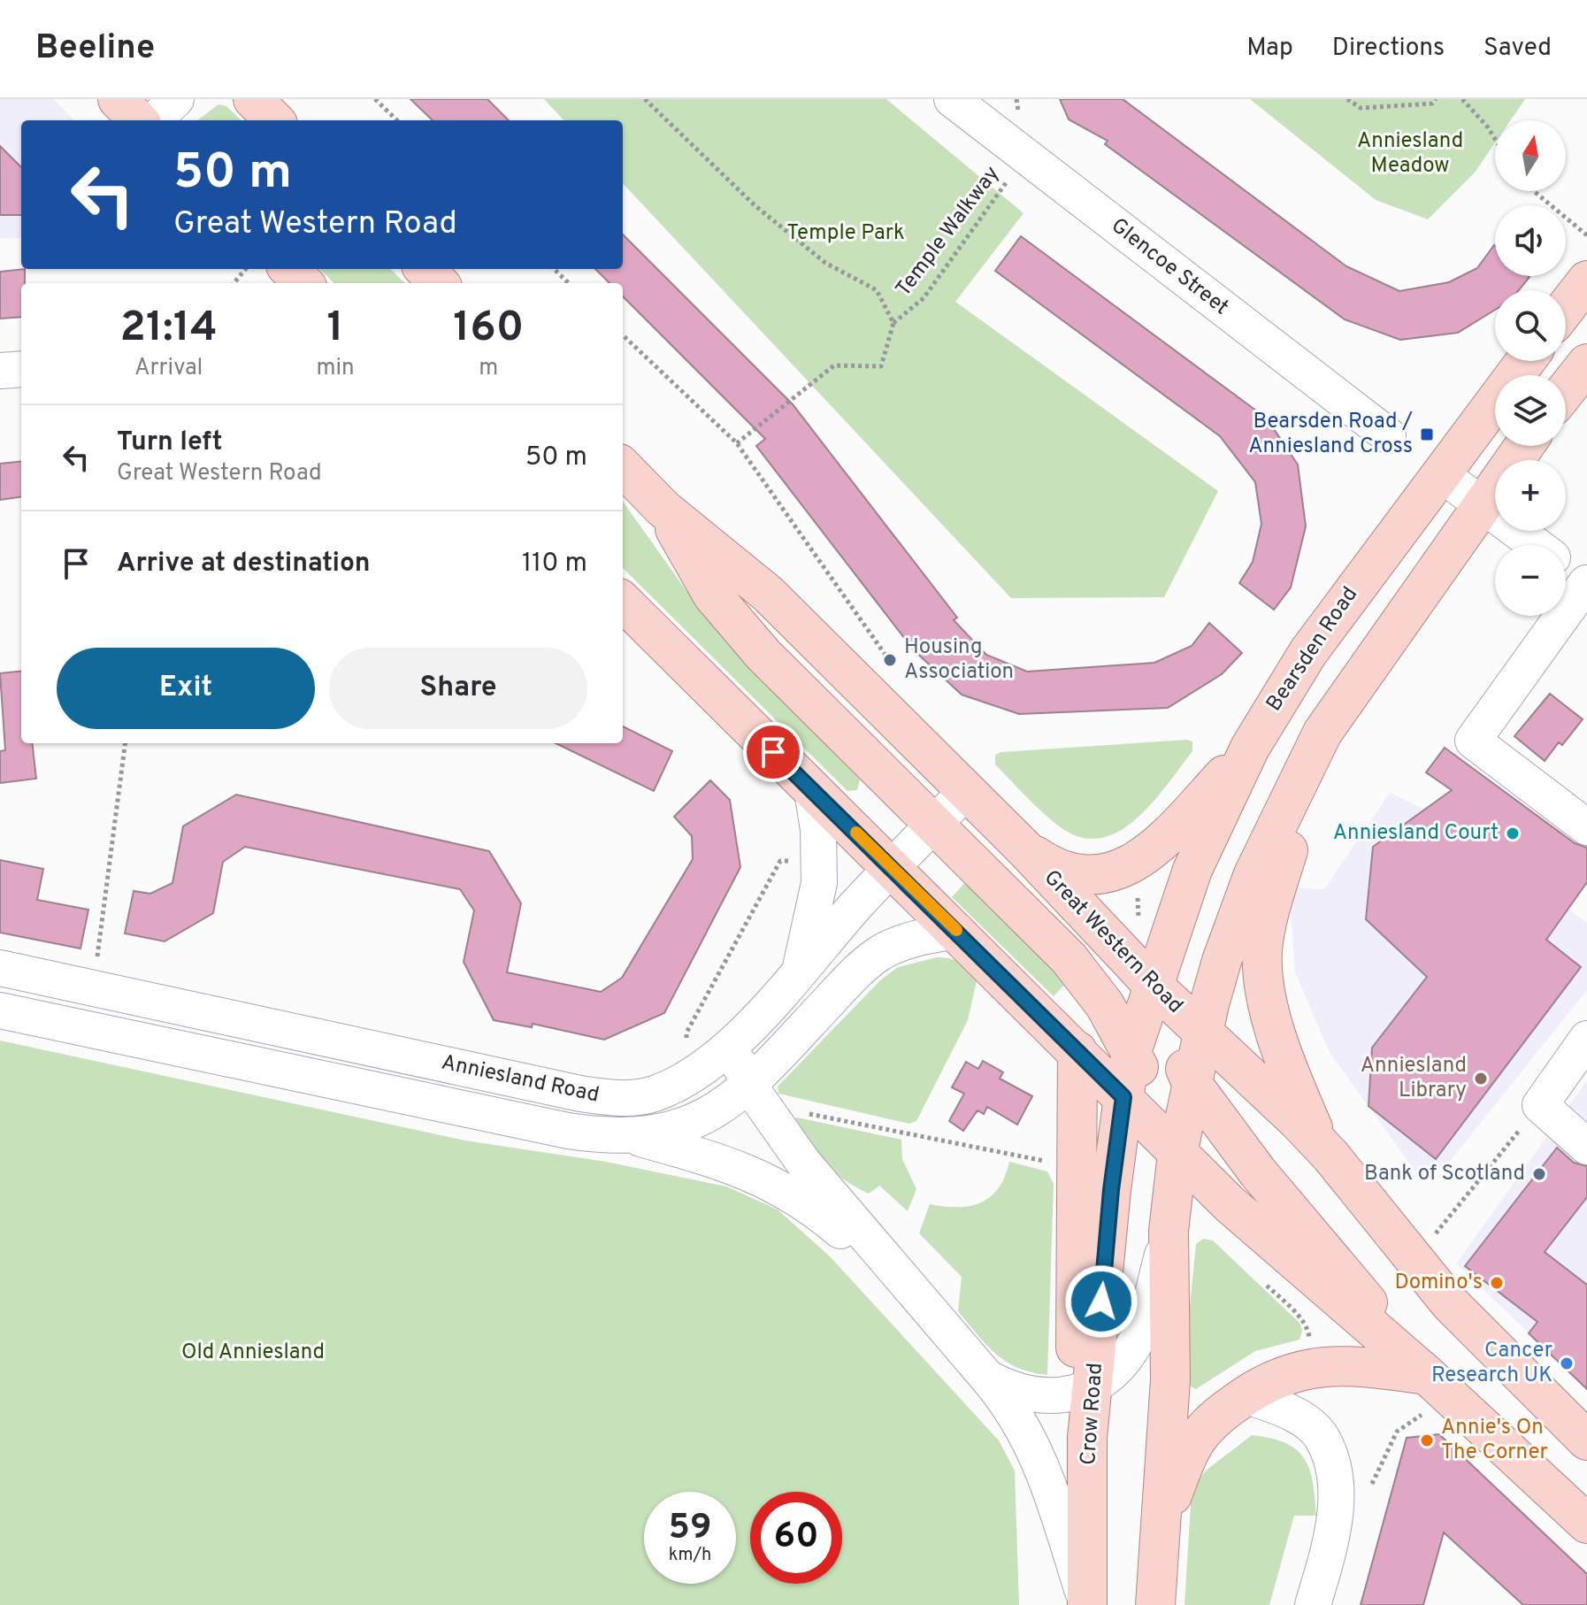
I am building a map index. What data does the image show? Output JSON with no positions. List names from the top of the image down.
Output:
{
  "streets": {
    "main road": ["Bearsden Road", "Great Western Road", "Crow Road"],
    "street": ["Glencoe Street", "Anniesland Road"],
    "path": ["Temple Walkway"]
  },
  "crossings": [
    ["Temple Walkway", "Glencoe Street"],
    ["Bearsden Road", "Great Western Road"],
    ["Bearsden Road", "Crow Road"],
    ["Great Western Road", "Anniesland Road"]
  ],
  "parks": ["Anniesland Meadow", "Temple Park", "Old Anniesland"],
  "places": {
    "transit": ["Bearsden Road / Anniesland Cross"],
    "other": [
      "Housing Association",
      "Anniesland Court",
      "Anniesland Library",
      "Bank of Scotland",
      "Domino's",
      "Cancer Research UK",
      "Annie's On The Corner"
    ]
  },
  "north": "top",
  "page": {
    "header": "Beeline",
    "nav": ["Map", "Directions", "Saved"],
    "map_buttons": ["+", "−"],
    "turn": ["50 m", "Great Western Road"],
    "eta": [
      "21:14",
      "Arrival",
      "1",
      "min",
      "160",
      "m"
    ],
    "list": [
      {
        "name": "Turn left",
        "note": "Great Western Road",
        "value": "50 m"
      },
      {
        "name": "Arrive at destination",
        "value": "110 m"
      }
    ],
    "buttons": ["Exit", "Share"],
    "speed": "59 km/h",
    "limit": "60"
  }
}
